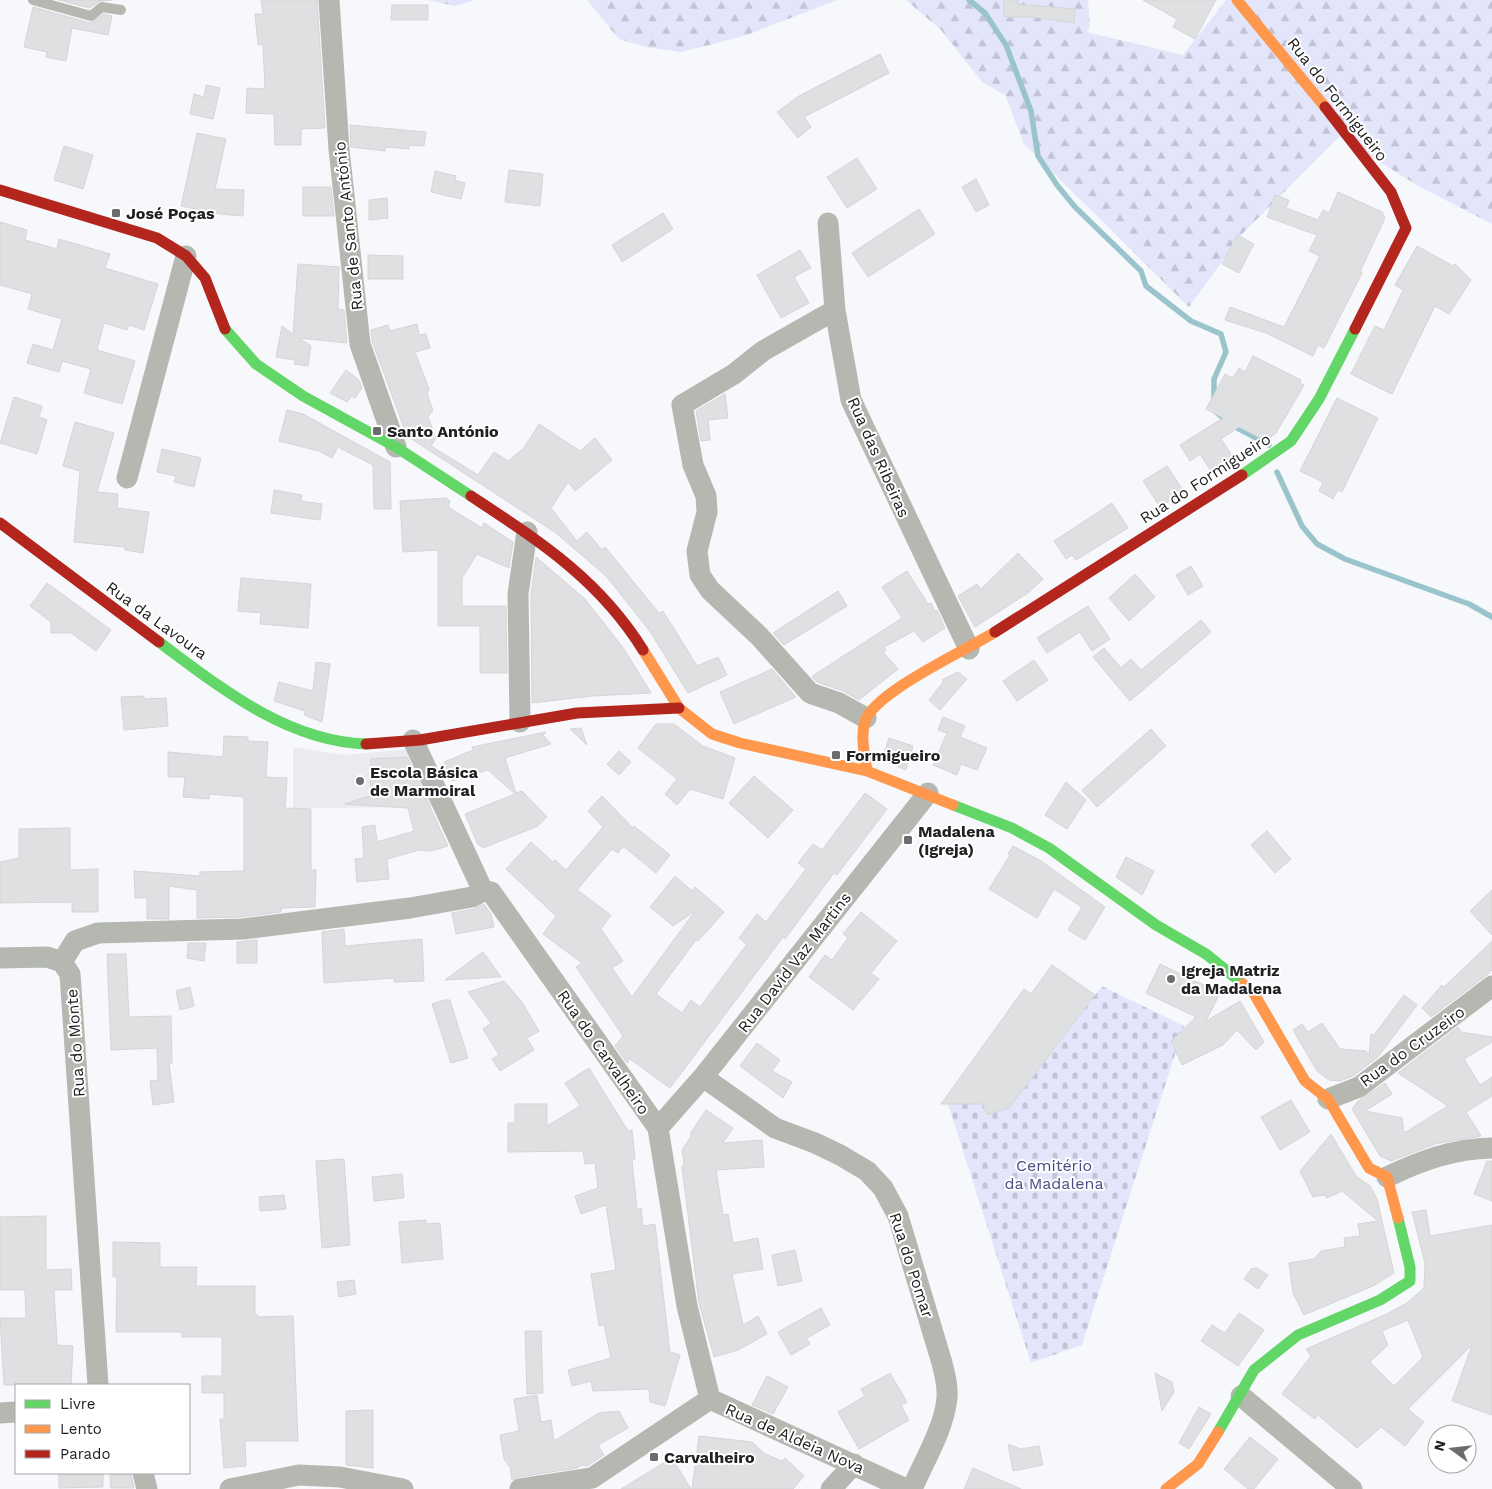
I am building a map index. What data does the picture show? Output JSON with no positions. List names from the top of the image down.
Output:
{
  "streets": {
    "street": [
      "Rua do Formigueiro",
      "Rua de Santo António",
      "Rua das Ribeiras",
      "Rua da Lavoura",
      "Rua David Vaz Martins",
      "Rua do Monte",
      "Rua do Cruzeiro",
      "Rua do Carvalheiro",
      "Rua do Pomar",
      "Rua de Aldeia Nova"
    ]
  },
  "crossings": [
    ["Rua do Formigueiro", "Rua das Ribeiras"],
    ["Rua da Lavoura", "Rua do Carvalheiro"],
    ["Rua David Vaz Martins", "Rua do Carvalheiro"],
    ["Rua David Vaz Martins", "Rua do Pomar"],
    ["Rua do Carvalheiro", "Rua de Aldeia Nova"]
  ],
  "parks": ["Cemitério da Madalena"],
  "places": {
    "transit": [
      "José Poças",
      "Santo António",
      "Formigueiro",
      "Madalena (Igreja)",
      "Carvalheiro"
    ],
    "other": ["Escola Básica de Marmoiral", "Igreja Matriz da Madalena"]
  },
  "legend": ["Livre", "Lento", "Parado"],
  "north": "left"
}
